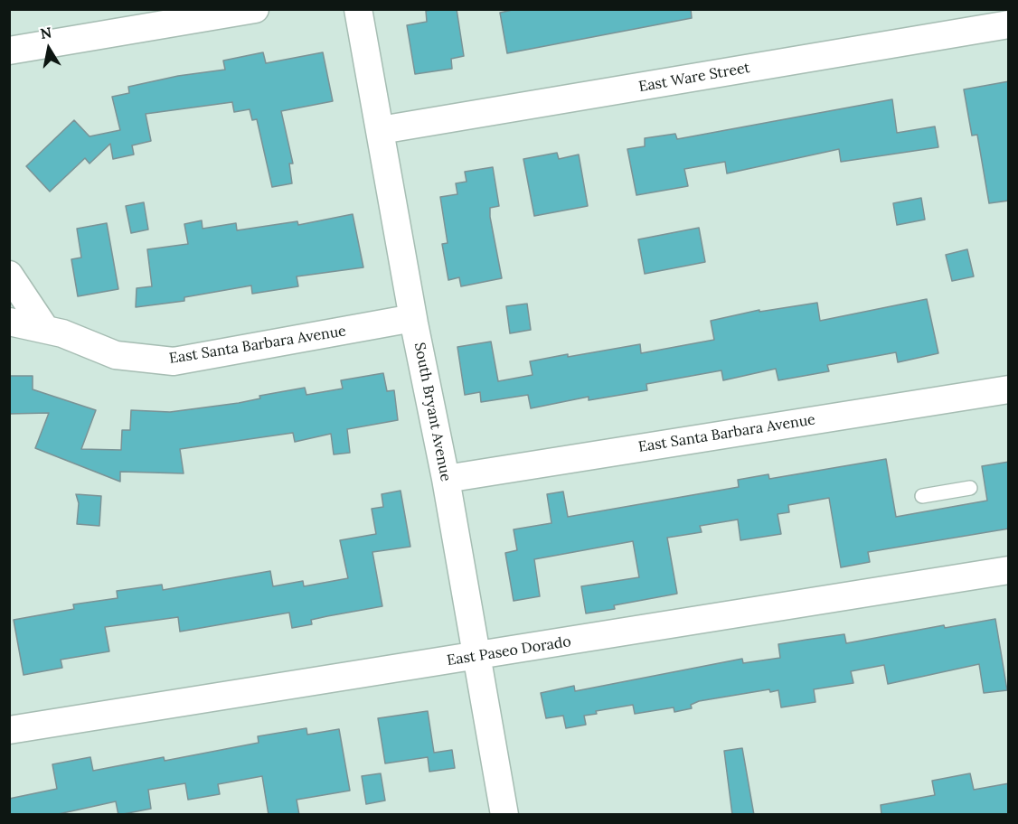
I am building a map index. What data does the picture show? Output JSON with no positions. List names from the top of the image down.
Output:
{
  "streets": {
    "street": [
      "East Ware Street",
      "East Santa Barbara Avenue",
      "South Bryant Avenue",
      "East Paseo Dorado"
    ]
  },
  "crossings": [
    ["East Ware Street", "South Bryant Avenue"],
    ["East Santa Barbara Avenue", "South Bryant Avenue"],
    ["South Bryant Avenue", "East Paseo Dorado"]
  ],
  "north": "top"
}
